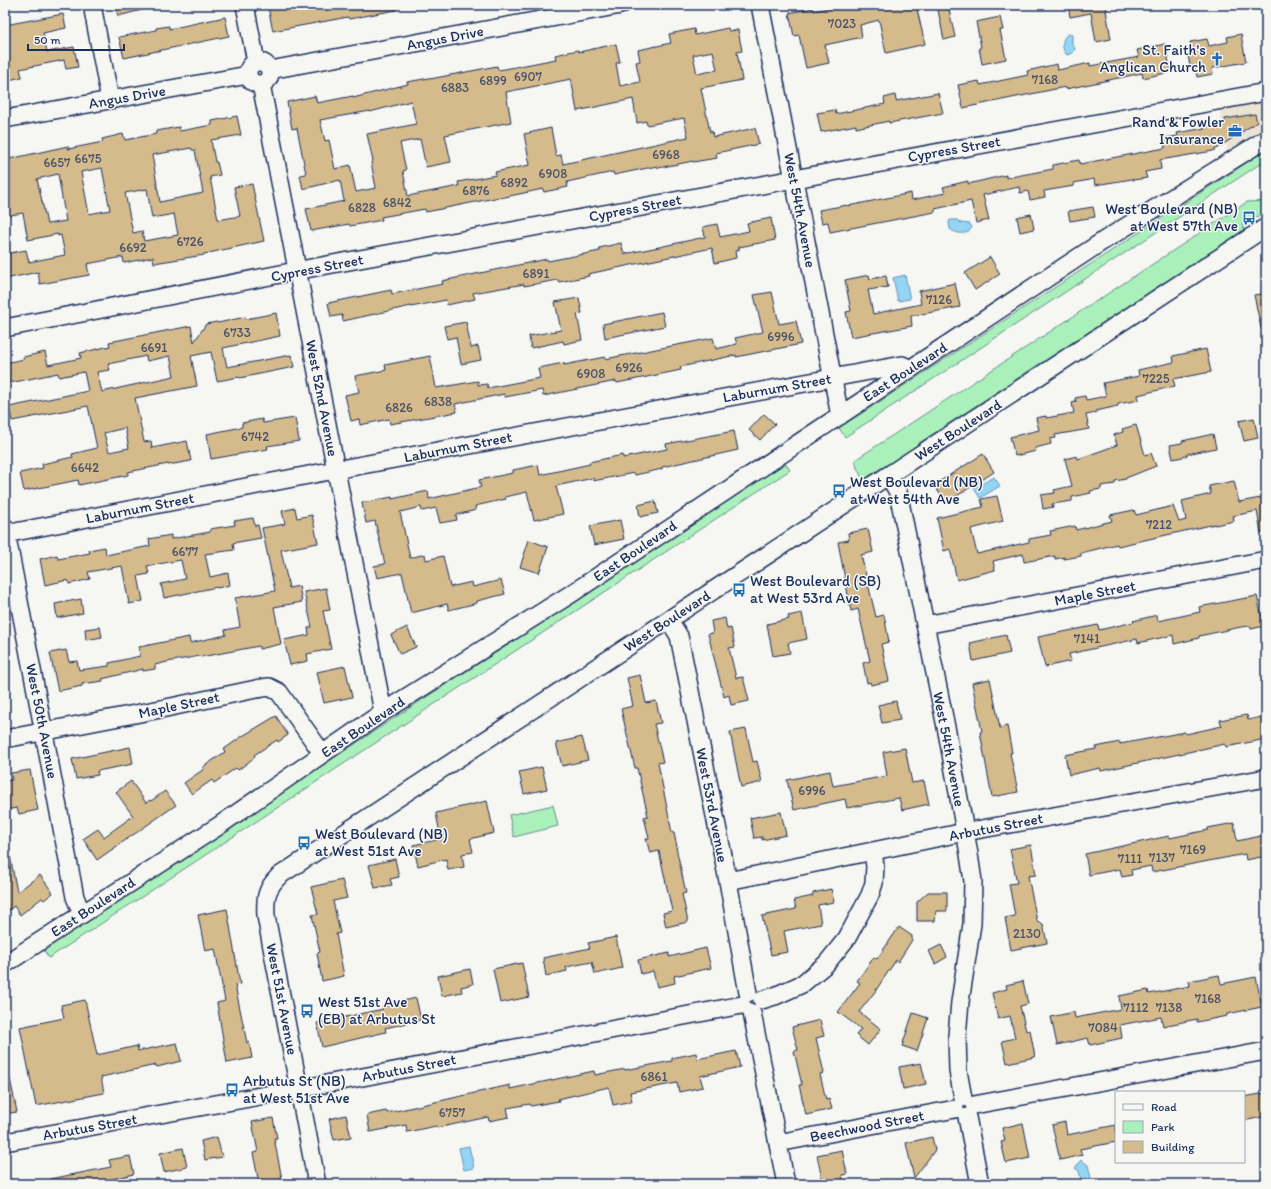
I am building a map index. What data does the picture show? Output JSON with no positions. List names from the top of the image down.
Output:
{
  "streets": {
    "street": [
      "Angus Drive",
      "Cypress Street",
      "West 54th Avenue",
      "East Boulevard",
      "Laburnum Street",
      "West 52nd Avenue",
      "West Boulevard",
      "Maple Street",
      "West 50th Avenue",
      "West 53rd Avenue",
      "Arbutus Street",
      "West 51st Avenue",
      "Beechwood Street"
    ]
  },
  "crossings": [
    ["Angus Drive", "West 52nd Avenue"],
    ["Cypress Street", "West 54th Avenue"],
    ["Cypress Street", "West 52nd Avenue"],
    ["West 54th Avenue", "East Boulevard"],
    ["West 54th Avenue", "Laburnum Street"],
    ["West 54th Avenue", "West Boulevard"],
    ["West 54th Avenue", "Maple Street"],
    ["West 54th Avenue", "Arbutus Street"],
    ["West 54th Avenue", "Beechwood Street"],
    ["East Boulevard", "Laburnum Street"],
    ["East Boulevard", "West 52nd Avenue"],
    ["East Boulevard", "Maple Street"],
    ["East Boulevard", "West 50th Avenue"],
    ["Laburnum Street", "West 52nd Avenue"],
    ["Laburnum Street", "West 50th Avenue"],
    ["West Boulevard", "West 53rd Avenue"],
    ["West Boulevard", "West 51st Avenue"],
    ["Maple Street", "West 50th Avenue"],
    ["West 53rd Avenue", "Arbutus Street"],
    ["West 53rd Avenue", "Beechwood Street"],
    ["Arbutus Street", "West 51st Avenue"]
  ],
  "places": {
    "church": ["St. Faith's Anglican Church"],
    "office": ["Rand & Fowler Insurance"],
    "bus stop": [
      "West Boulevard (NB) at West 57th Ave",
      "West Boulevard (NB) at West 54th Ave",
      "West Boulevard (SB) at West 53rd Ave",
      "West Boulevard (NB) at West 51st Ave",
      "West 51st Ave (EB) at Arbutus St",
      "Arbutus St (NB) at West 51st Ave"
    ]
  },
  "house_numbers": [
    "7023",
    "6907",
    "7168",
    "6899",
    "6883",
    "6968",
    "6675",
    "6657",
    "6908",
    "6892",
    "6876",
    "6842",
    "6828",
    "6726",
    "6692",
    "6891",
    "7126",
    "6733",
    "6996",
    "6691",
    "6926",
    "6908",
    "7225",
    "6838",
    "6826",
    "6742",
    "6642",
    "7212",
    "6677",
    "7141",
    "6996",
    "7169",
    "7137",
    "7111",
    "2130",
    "7168",
    "7112",
    "7138",
    "7084",
    "6861",
    "6757"
  ],
  "legend": ["Road", "Park", "Building"],
  "scale_bar": "50 m"
}
